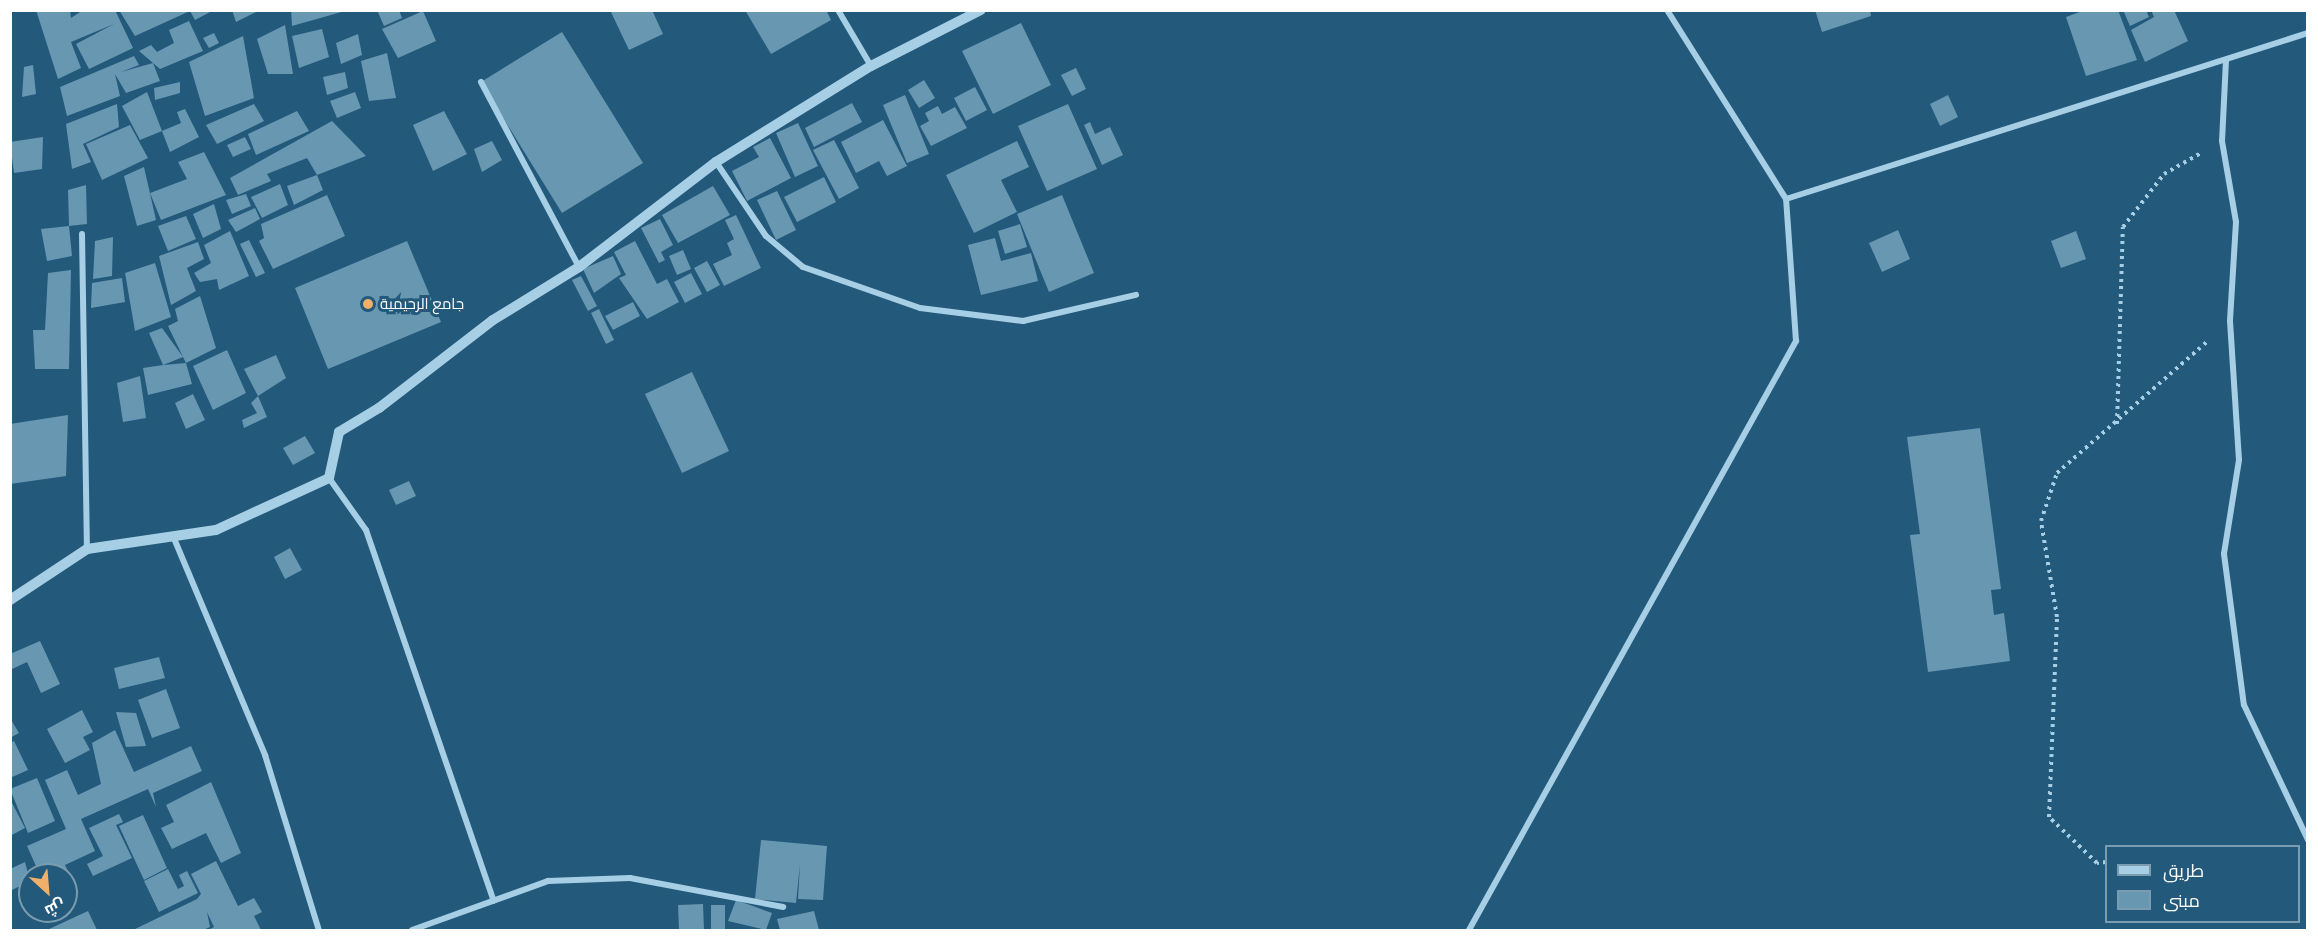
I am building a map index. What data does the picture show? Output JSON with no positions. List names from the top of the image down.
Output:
{
  "places": ["جامع الرحيمية"],
  "legend": ["طريق", "مبنى"],
  "north": "bottom right"
}
